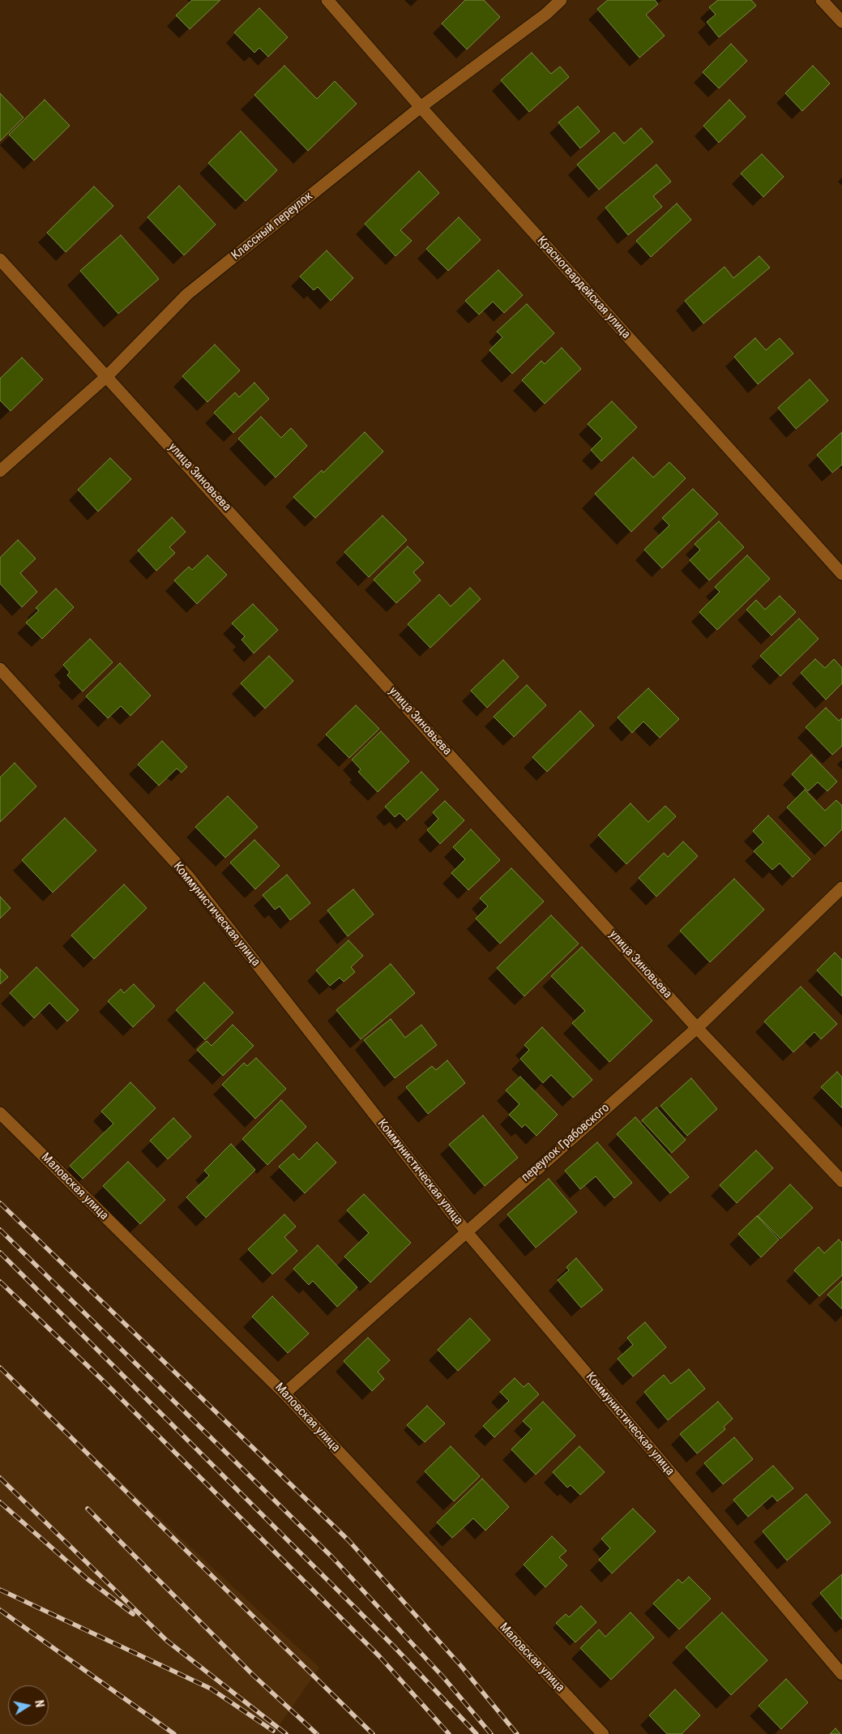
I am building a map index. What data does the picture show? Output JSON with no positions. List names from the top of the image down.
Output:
{
  "streets": {
    "street": [
      "Классный переулок",
      "Красногвардейская улица",
      "улица Зиновьева",
      "Коммунистическая улица",
      "переулок Грабовского",
      "Маловская улица"
    ]
  },
  "crossings": [
    ["Классный переулок", "Красногвардейская улица"],
    ["Классный переулок", "улица Зиновьева"],
    ["улица Зиновьева", "переулок Грабовского"],
    ["Коммунистическая улица", "переулок Грабовского"],
    ["переулок Грабовского", "Маловская улица"]
  ],
  "north": "right"
}
